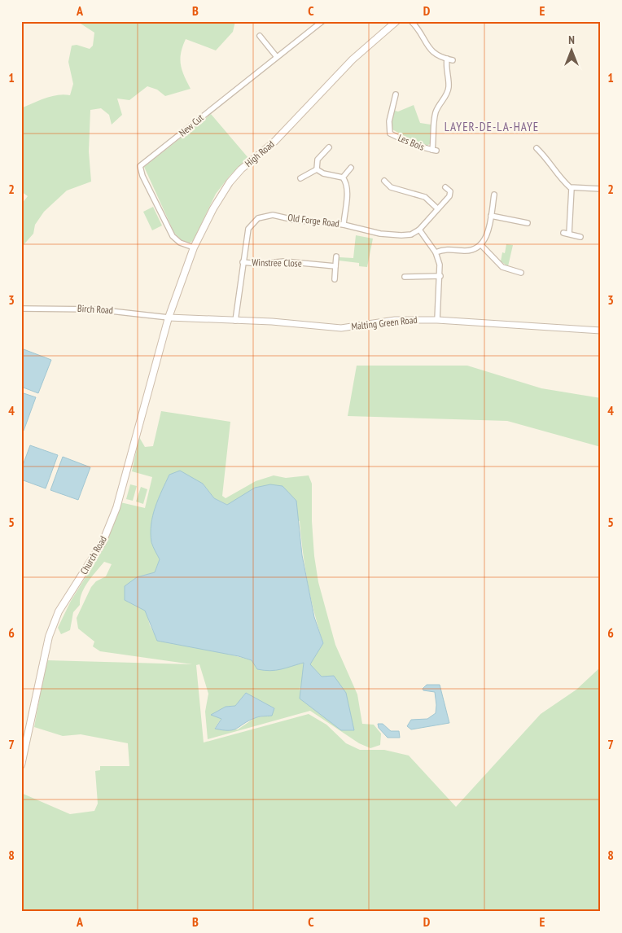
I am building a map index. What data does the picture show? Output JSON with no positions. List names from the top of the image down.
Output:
{
  "streets": {
    "main road": ["High Road", "Church Road"],
    "street": [
      "New Cut",
      "Les Bois",
      "Old Forge Road",
      "Winstree Close",
      "Birch Road",
      "Malting Green Road"
    ]
  },
  "crossings": [
    ["New Cut", "High Road"],
    ["High Road", "Birch Road"],
    ["High Road", "Malting Green Road"],
    ["High Road", "Church Road"],
    ["Old Forge Road", "Winstree Close"],
    ["Old Forge Road", "Malting Green Road"],
    ["Birch Road", "Malting Green Road"],
    ["Birch Road", "Church Road"],
    ["Malting Green Road", "Church Road"]
  ],
  "districts": ["LAYER-DE-LA-HAYE"],
  "north": "top",
  "grid": {
    "columns": [
      "A",
      "B",
      "C",
      "D",
      "E"
    ],
    "rows": [
      "1",
      "2",
      "3",
      "4",
      "5",
      "6",
      "7",
      "8"
    ]
  }
}
